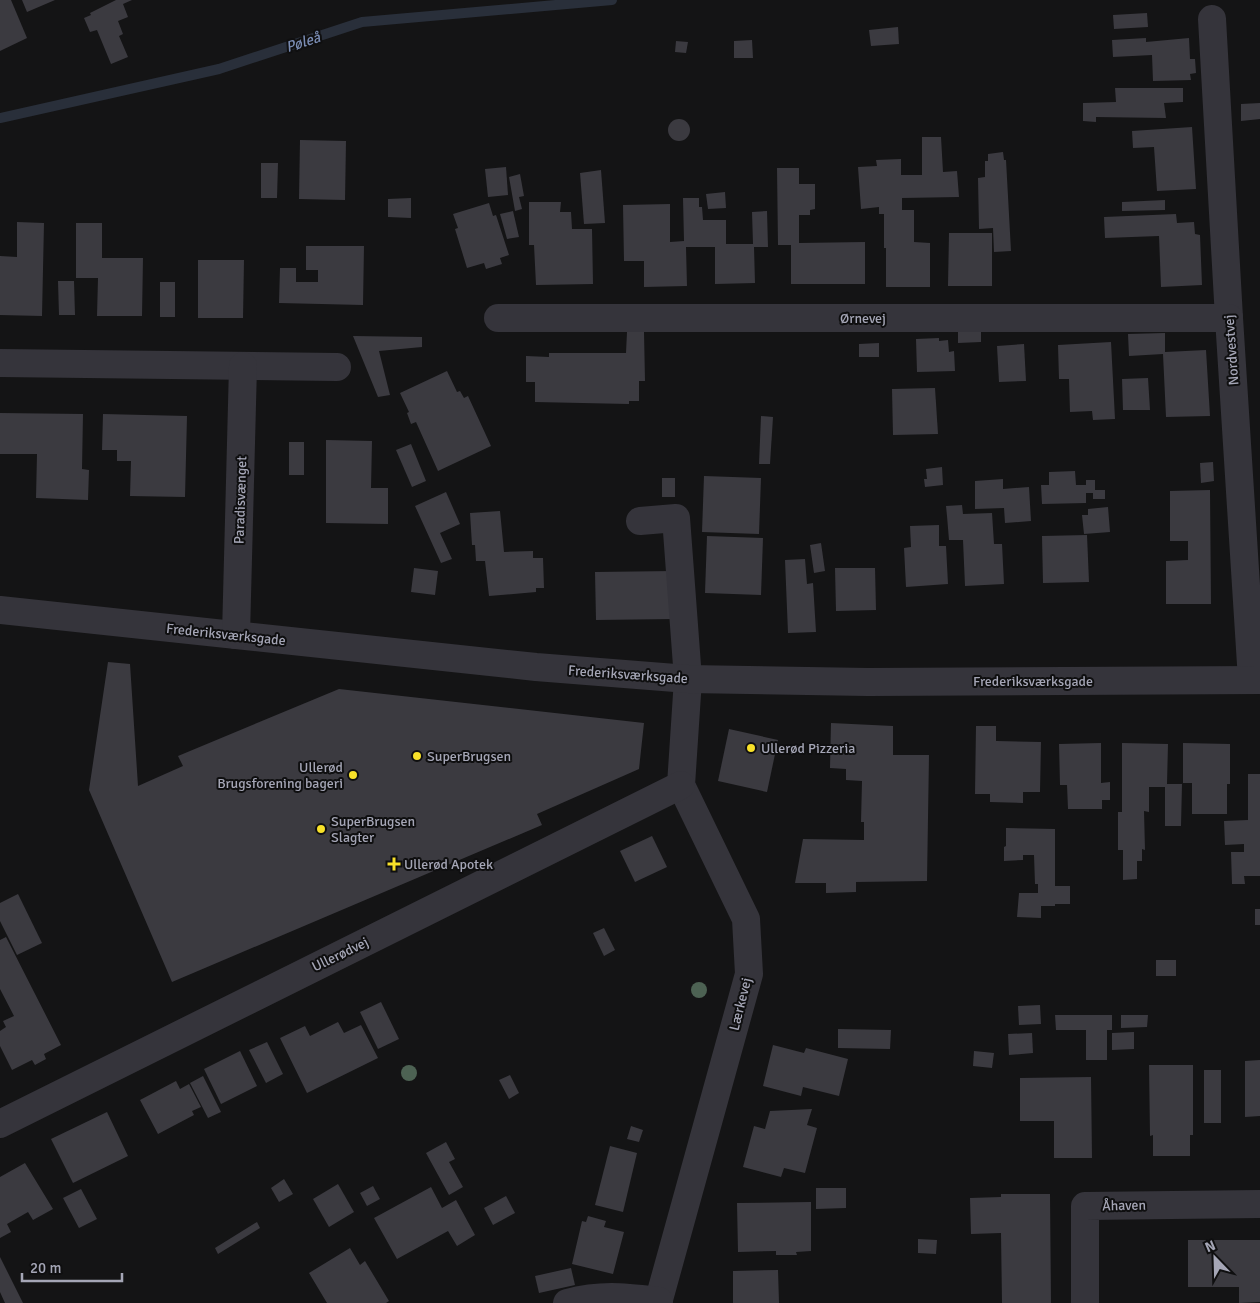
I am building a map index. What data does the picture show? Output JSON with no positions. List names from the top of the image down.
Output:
{
  "streets": {
    "street": [
      "Ørnevej",
      "Nordvestvej",
      "Paradisvænget",
      "Frederiksværksgade",
      "Ullerødvej",
      "Lærkevej",
      "Åhaven"
    ]
  },
  "crossings": [
    ["Ørnevej", "Nordvestvej"],
    ["Nordvestvej", "Frederiksværksgade"],
    ["Paradisvænget", "Frederiksværksgade"],
    ["Frederiksværksgade", "Lærkevej"],
    ["Ullerødvej", "Lærkevej"]
  ],
  "water": ["Pøleå"],
  "places": {
    "other": [
      "Ullerød Pizzeria",
      "SuperBrugsen",
      "Ullerød Brugsforening bageri",
      "SuperBrugsen Slagter"
    ],
    "health": ["Ullerød Apotek"]
  },
  "scale_bar": "20 m",
  "north": "top left"
}
